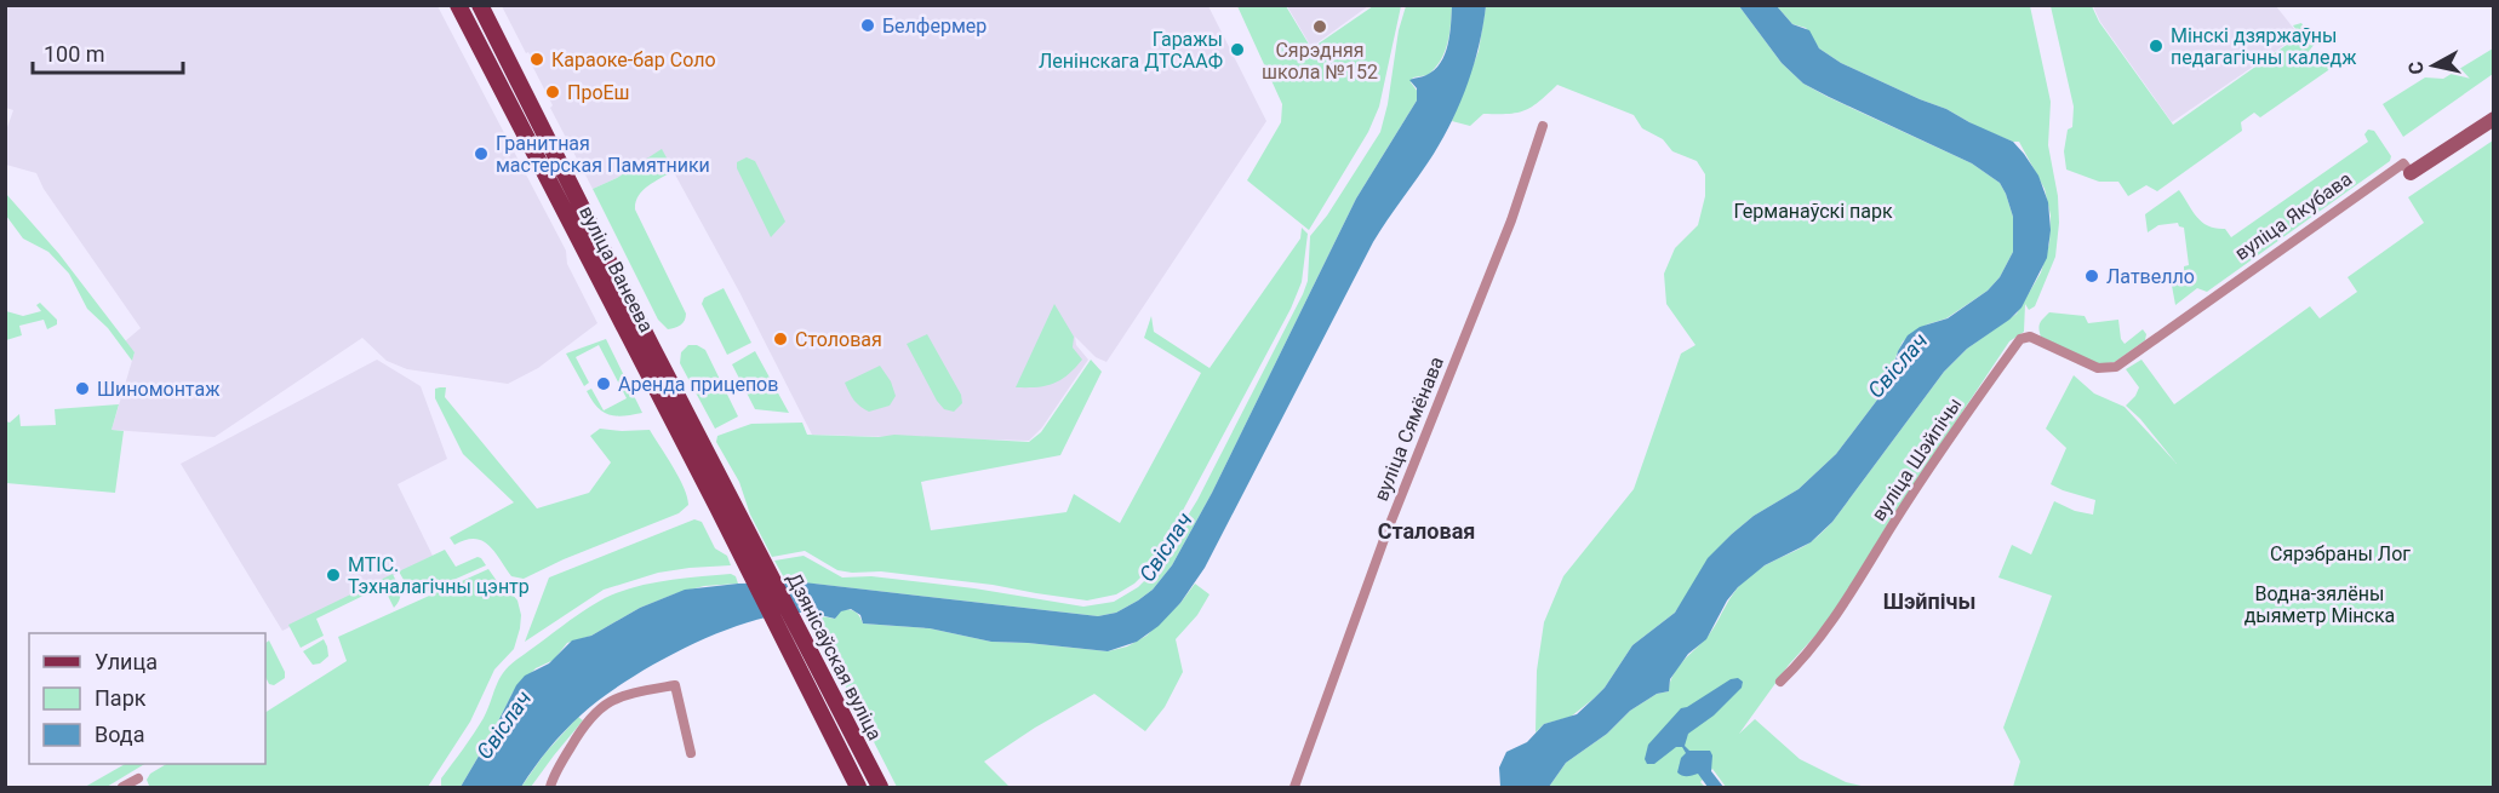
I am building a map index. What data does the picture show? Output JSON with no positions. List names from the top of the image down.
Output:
{
  "streets": {
    "main road": ["вуліца Ванеева", "Дзянісаўская вуліца"],
    "street": ["вуліца Якубава", "вуліца Сямёнава", "вуліца Шэйпічы"]
  },
  "crossings": [
    ["вуліца Якубава", "вуліца Шэйпічы"],
    ["вуліца Ванеева", "Дзянісаўская вуліца"]
  ],
  "districts": ["Сталовая", "Шэйпічы"],
  "water": ["Свіслач"],
  "parks": ["Германаўскі парк", "Сярэбраны Лог", "Водна-зялёны дыяметр Мінска"],
  "places": [
    "Белфермер",
    "Сярэдняя школа №152",
    "Мінскі дзяржаўны педагагічны каледж",
    "Гаражы Ленінскага ДТСААФ",
    "Караоке-бар Соло",
    "ПроЕш",
    "Гранитная мастерская Памятники",
    "Латвелло",
    "Столовая",
    "Аренда прицепов",
    "Шиномонтаж",
    "МТІС. Тэхналагічны цэнтр"
  ],
  "legend": ["Улица", "Парк", "Вода"],
  "scale_bar": "100 m",
  "north": "left"
}
